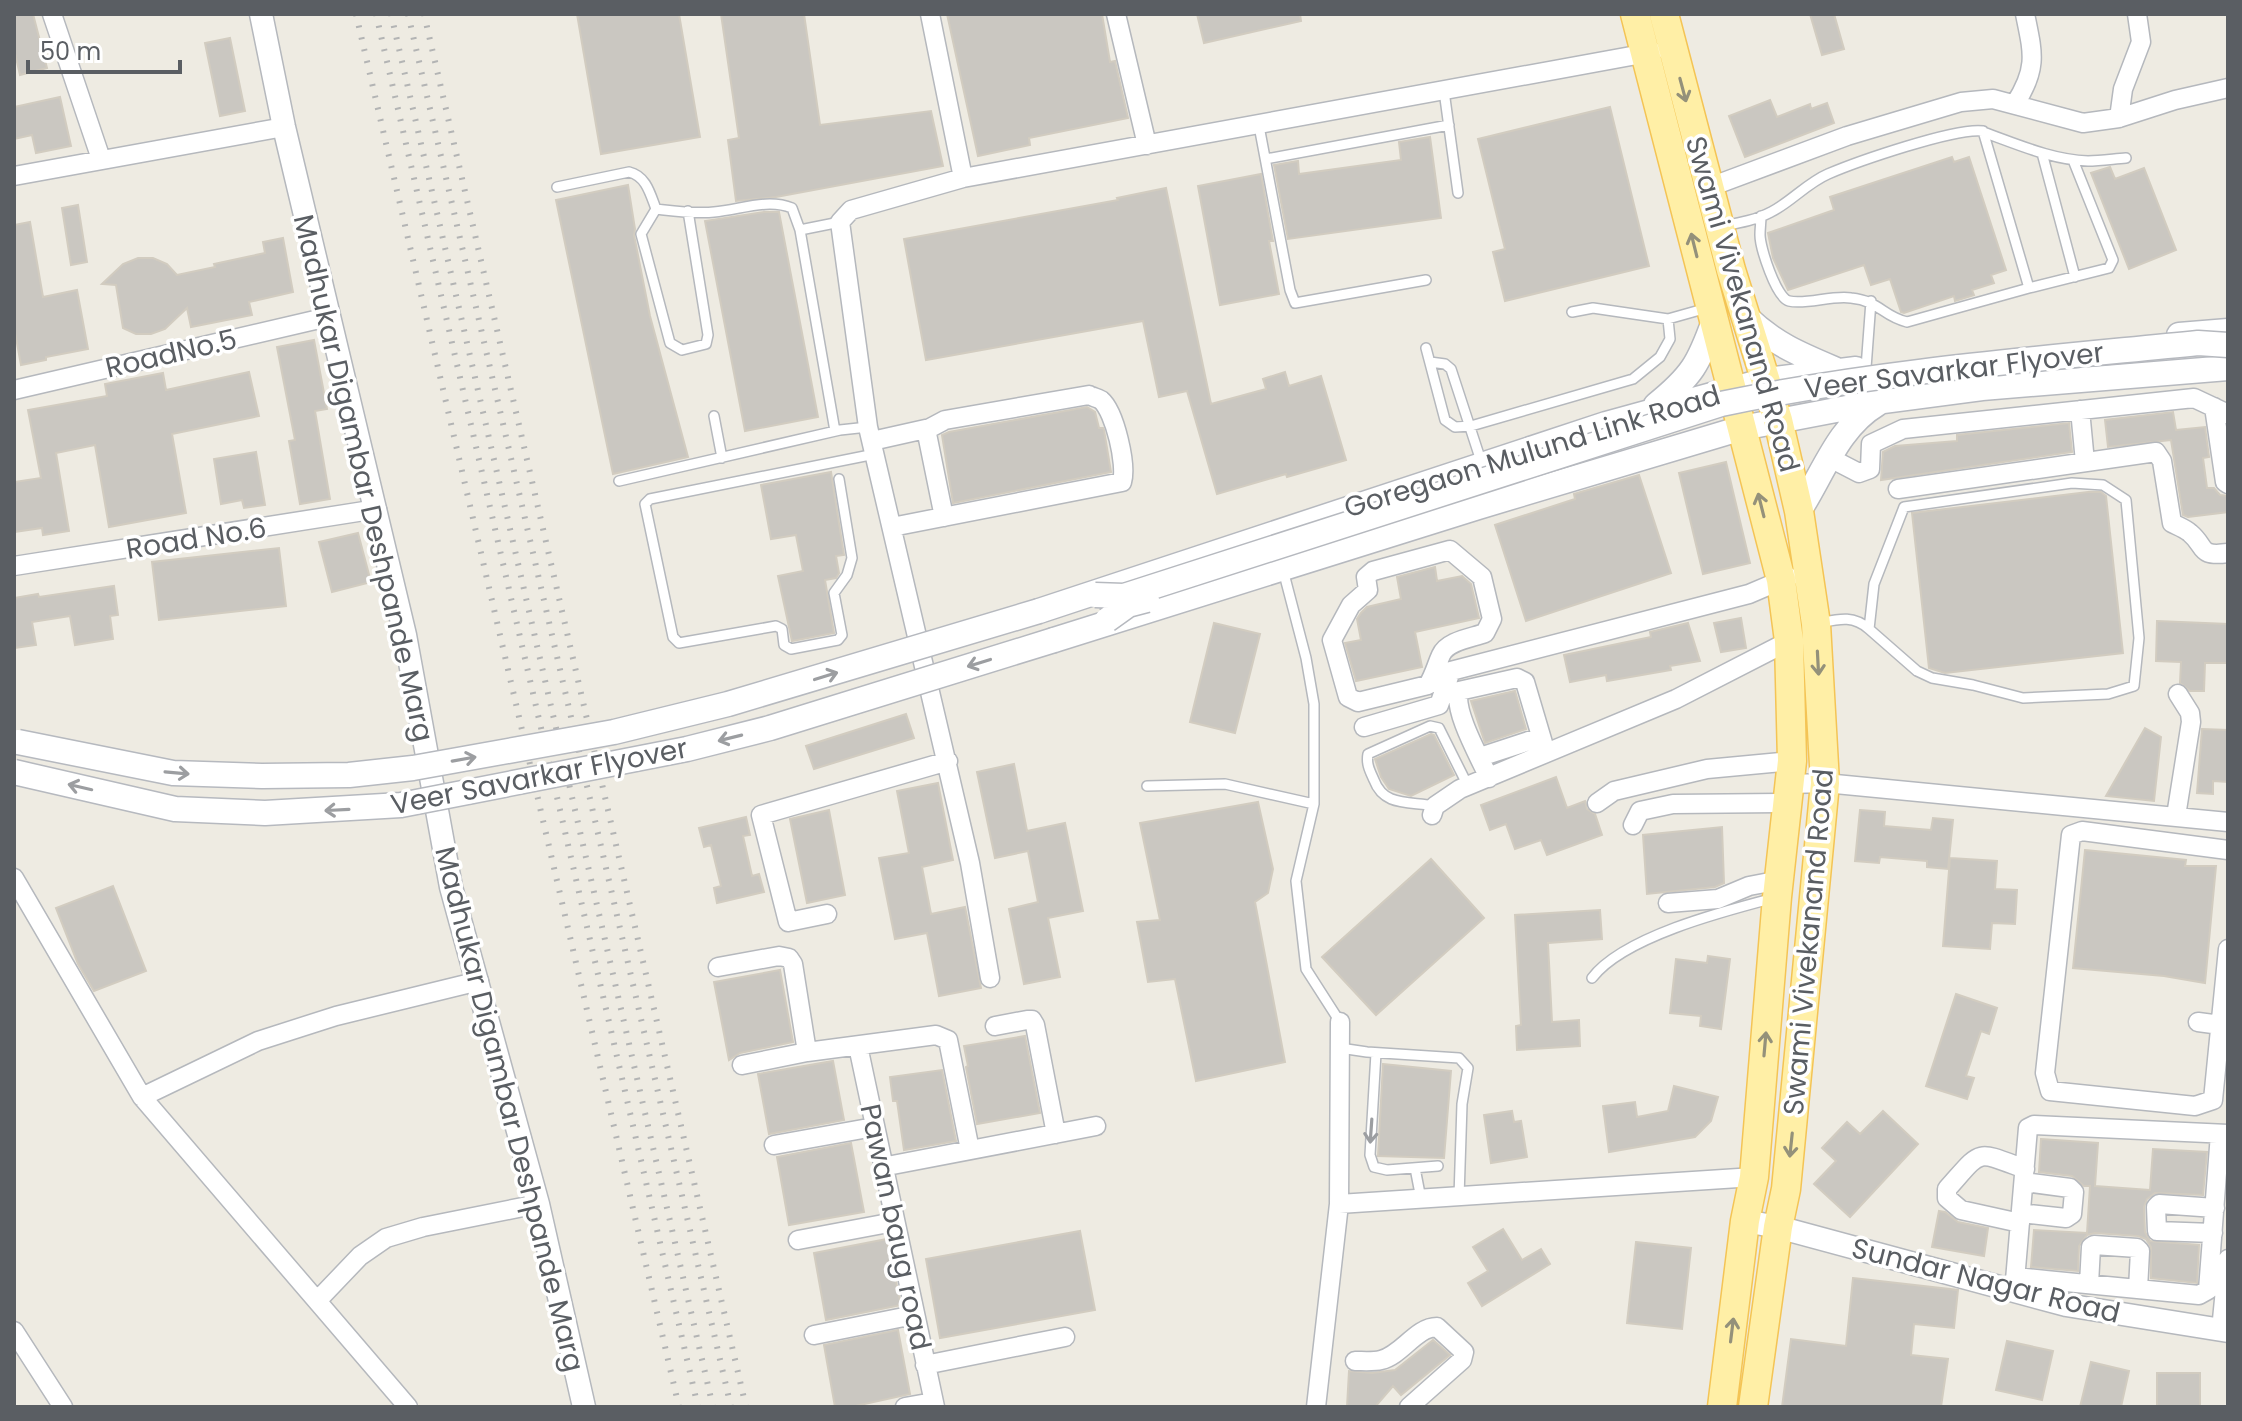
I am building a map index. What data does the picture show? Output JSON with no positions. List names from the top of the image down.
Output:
{
  "streets": {
    "main road": ["Swami Vivekanand Road", "Veer Savarkar Flyover", "Goregaon Mulund Link Road"],
    "street": [
      "RoadNo.5",
      "Madhukar Digambar Deshpande Marg",
      "Road No.6",
      "Pawan baug road",
      "Sundar Nagar Road"
    ]
  },
  "crossings": [
    ["Swami Vivekanand Road", "Goregaon Mulund Link Road"],
    ["Swami Vivekanand Road", "Sundar Nagar Road"],
    ["RoadNo.5", "Madhukar Digambar Deshpande Marg"],
    ["Veer Savarkar Flyover", "Goregaon Mulund Link Road"],
    ["Madhukar Digambar Deshpande Marg", "Road No.6"]
  ],
  "scale_bar": "50 m"
}
